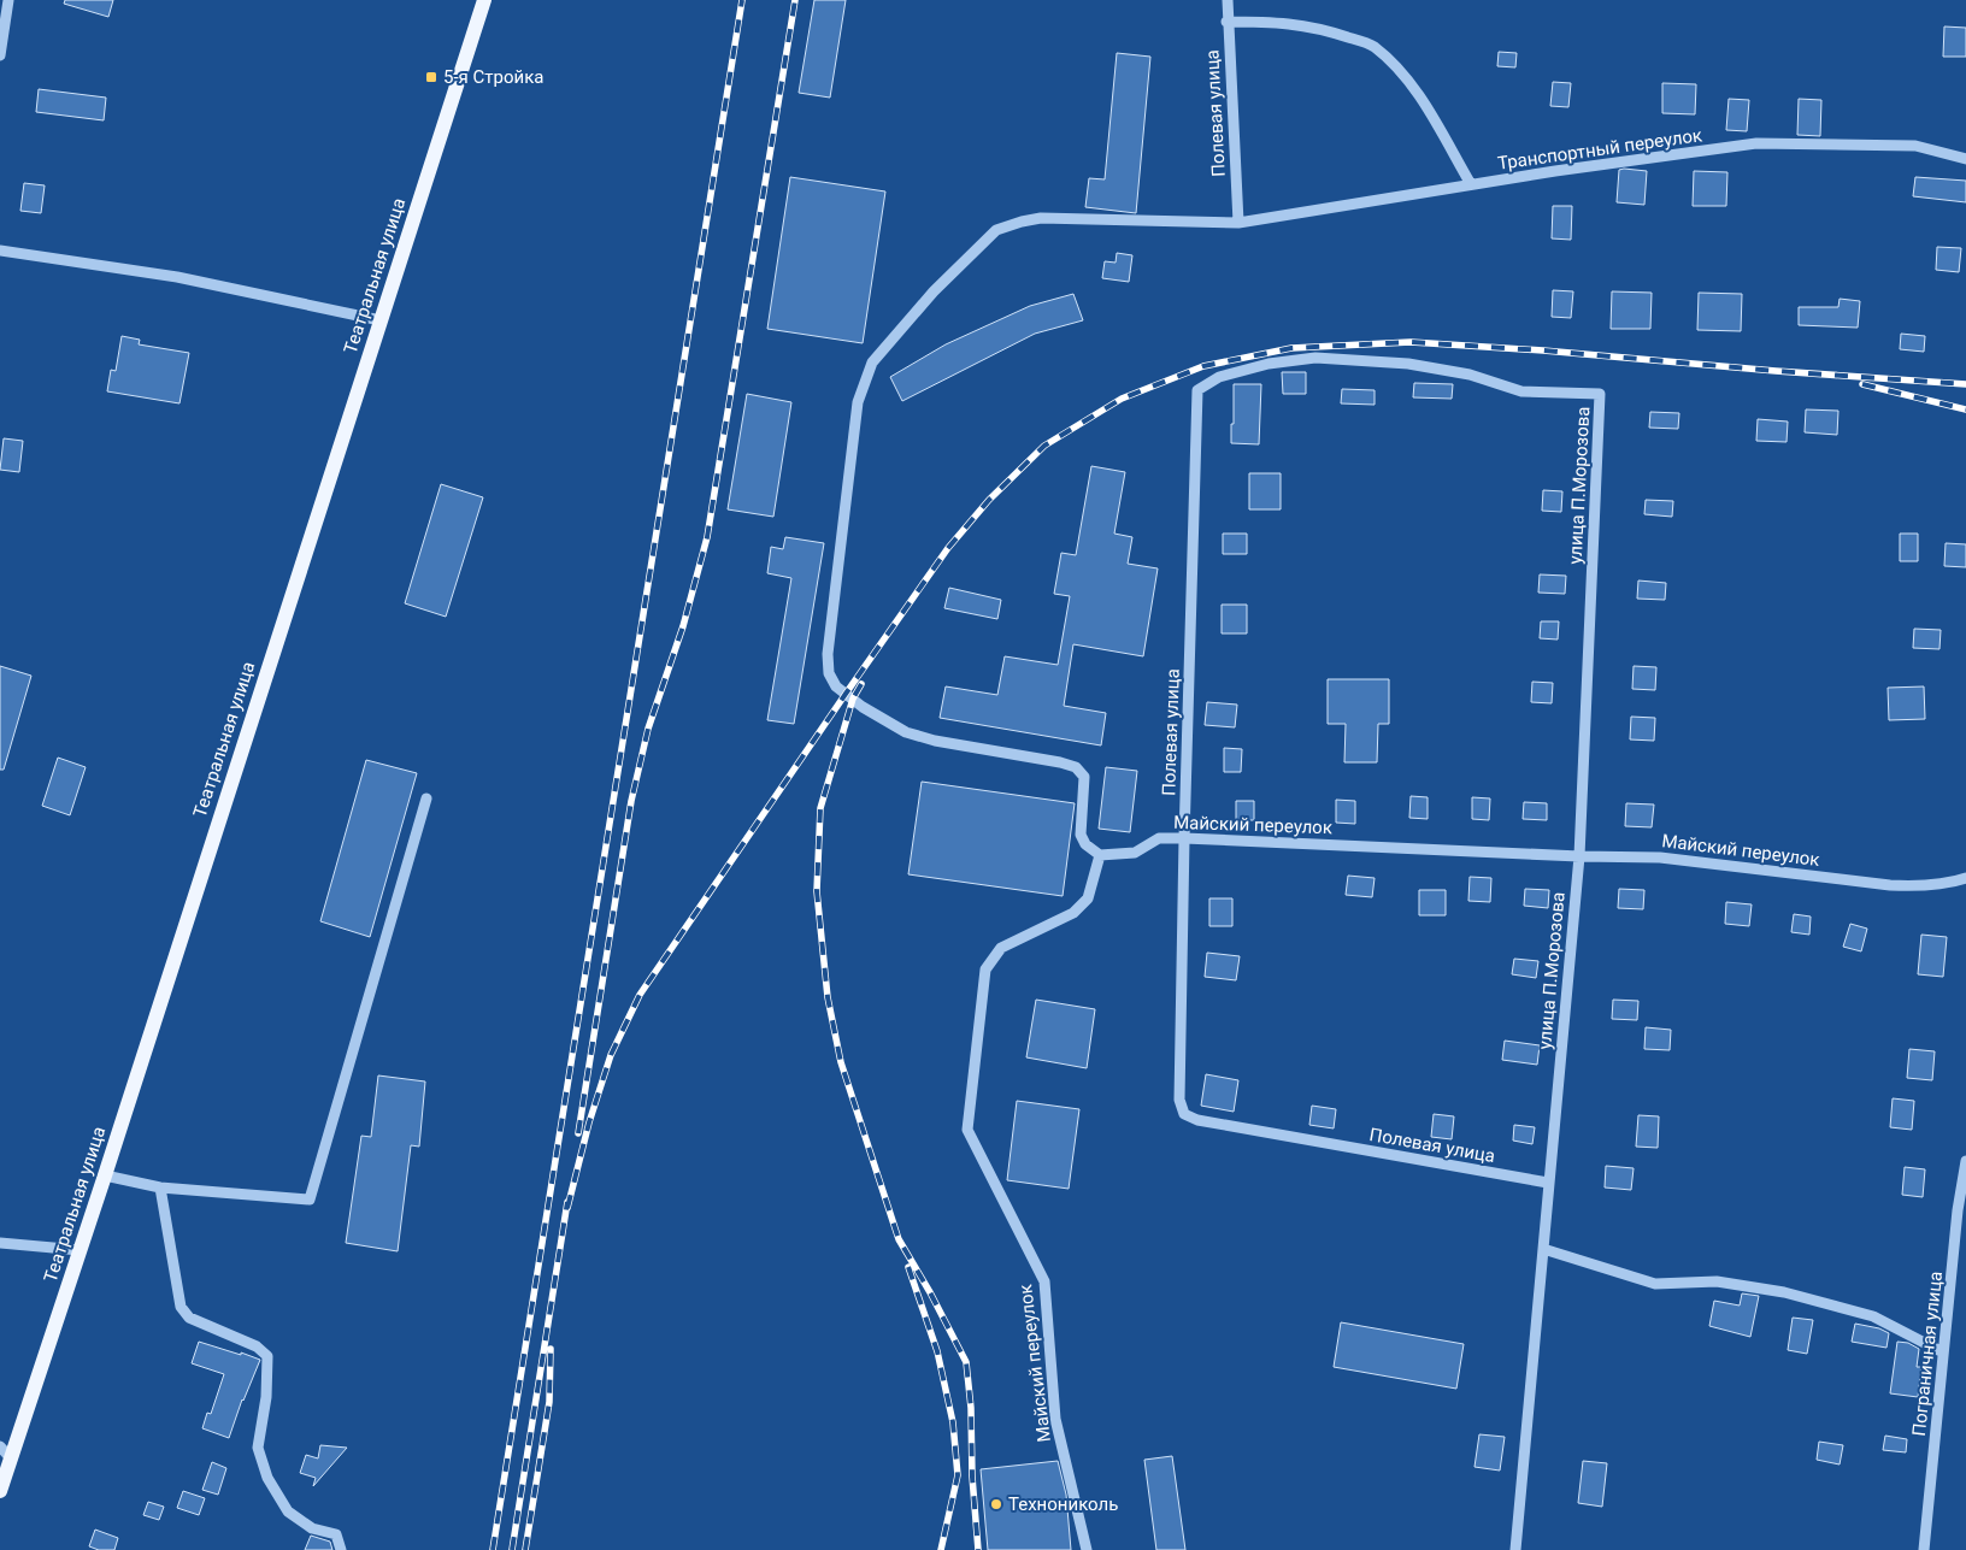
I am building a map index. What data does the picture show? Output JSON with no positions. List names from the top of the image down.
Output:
{
  "streets": {
    "main road": ["Театральная улица"],
    "street": [
      "Полевая улица",
      "Транспортный переулок",
      "улица П.Морозова",
      "Майский переулок",
      "Пограничная улица"
    ]
  },
  "crossings": [
    ["Полевая улица", "Транспортный переулок"],
    ["Полевая улица", "улица П.Морозова"],
    ["Полевая улица", "Майский переулок"],
    ["Транспортный переулок", "Майский переулок"],
    ["улица П.Морозова", "Майский переулок"]
  ],
  "places": {
    "transit": ["5-я Стройка"],
    "other": ["Технониколь"]
  }
}
